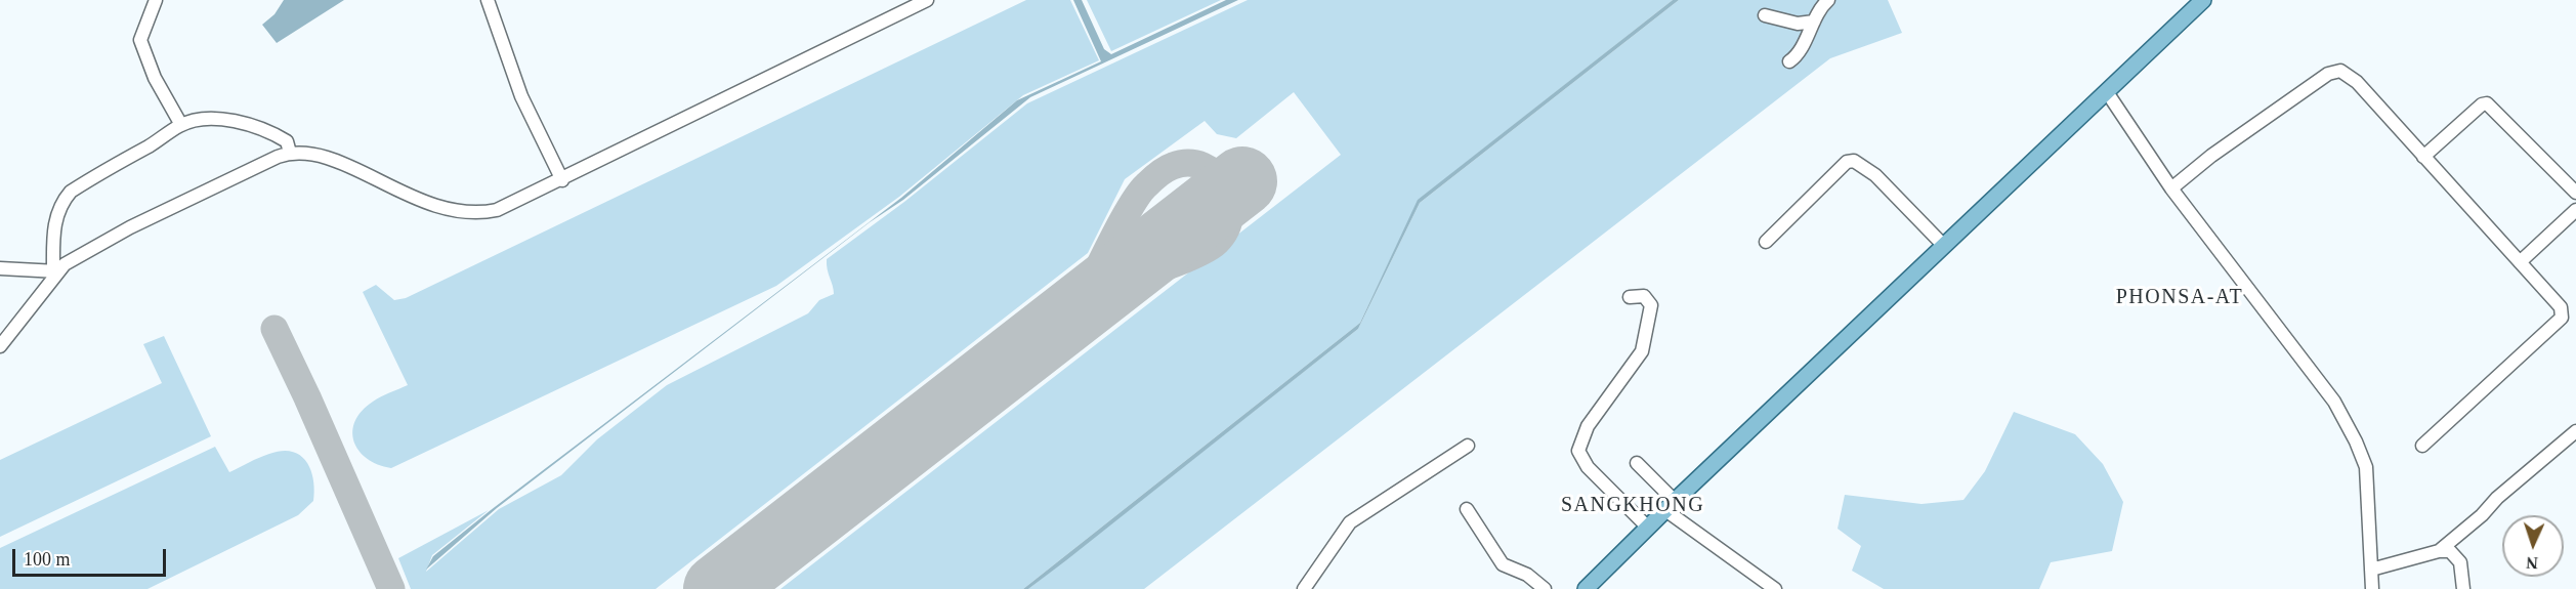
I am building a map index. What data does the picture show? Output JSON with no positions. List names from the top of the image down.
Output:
{
  "districts": ["PHONSA-AT", "SANGKHONG"],
  "scale_bar": "100 m",
  "north": "bottom"
}
